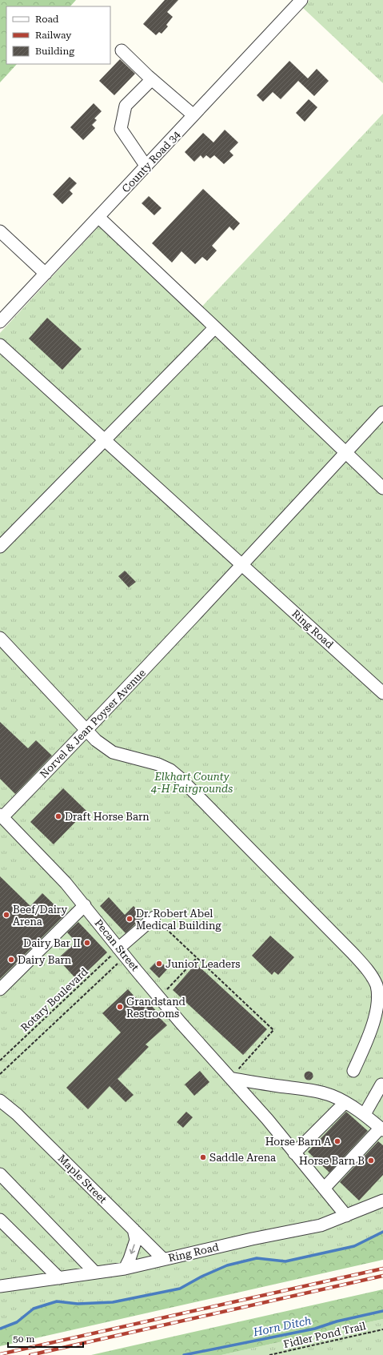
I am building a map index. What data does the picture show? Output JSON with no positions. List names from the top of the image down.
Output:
{
  "streets": {
    "street": [
      "County Road 34",
      "Ring Road",
      "Norvel & Jean Poyser Avenue",
      "Pecan Street",
      "Maple Street"
    ],
    "path": ["Rotary Boulevard", "Fidler Pond Trail"]
  },
  "crossings": [
    ["Ring Road", "Norvel & Jean Poyser Avenue"],
    ["Ring Road", "Pecan Street"],
    ["Ring Road", "Maple Street"],
    ["Norvel & Jean Poyser Avenue", "Pecan Street"],
    ["Pecan Street", "Rotary Boulevard"]
  ],
  "water": ["Horn Ditch"],
  "parks": ["Elkhart County 4-H Fairgrounds"],
  "places": [
    "Draft Horse Barn",
    "Beef/Dairy Arena",
    "Dr. Robert Abel Medical Building",
    "Dairy Bar II",
    "Dairy Barn",
    "Junior Leaders",
    "Grandstand Restrooms",
    "Horse Barn A",
    "Saddle Arena",
    "Horse Barn B"
  ],
  "legend": ["Road", "Railway", "Building"],
  "scale_bar": "50 m"
}
